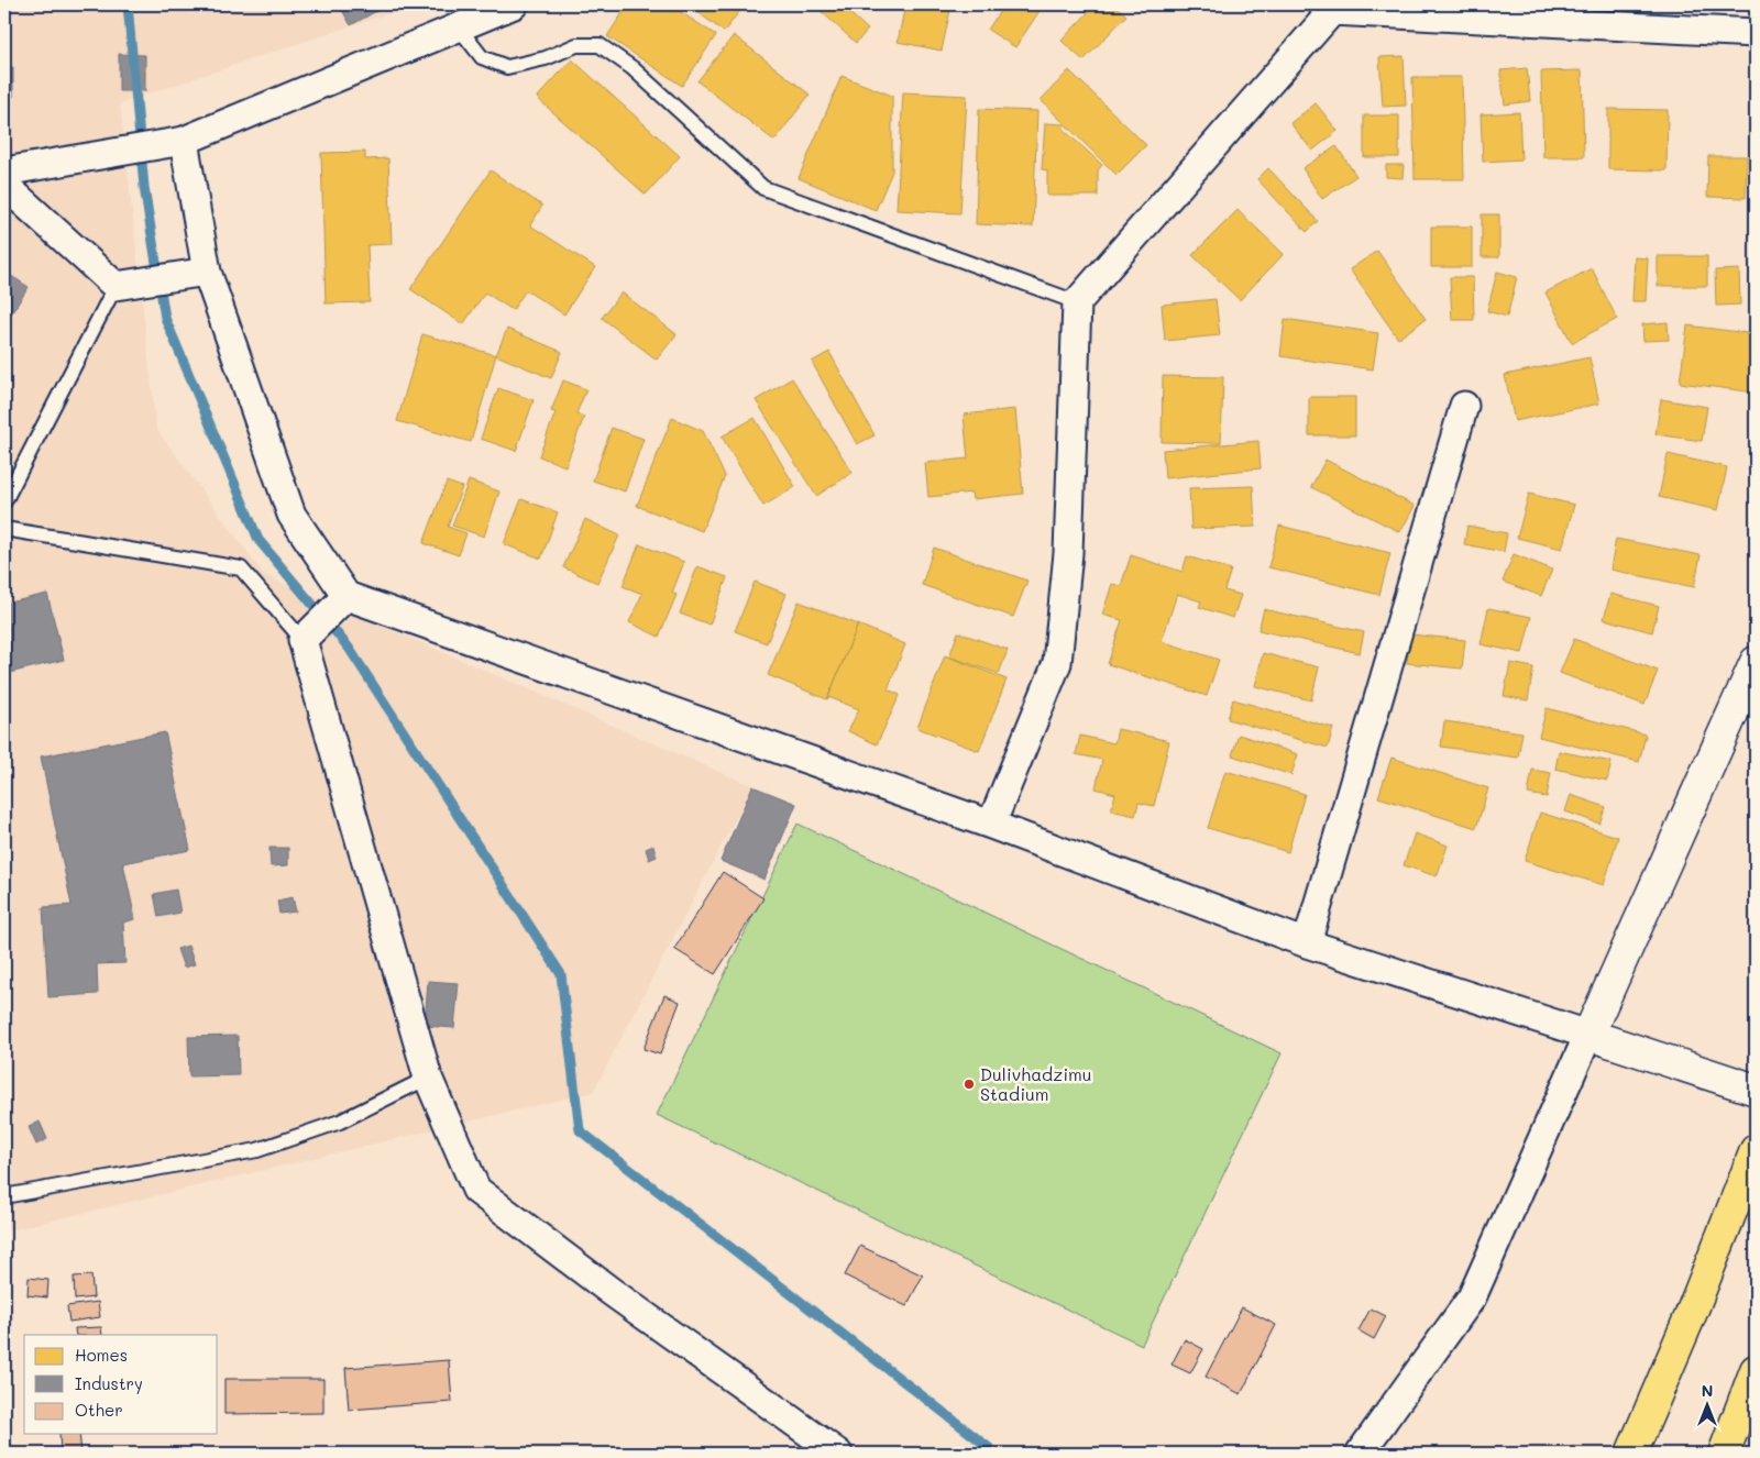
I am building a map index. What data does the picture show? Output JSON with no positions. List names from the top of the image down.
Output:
{
  "places": ["Dulivhadzimu Stadium"],
  "legend": ["Homes", "Industry", "Other"],
  "north": "top"
}
